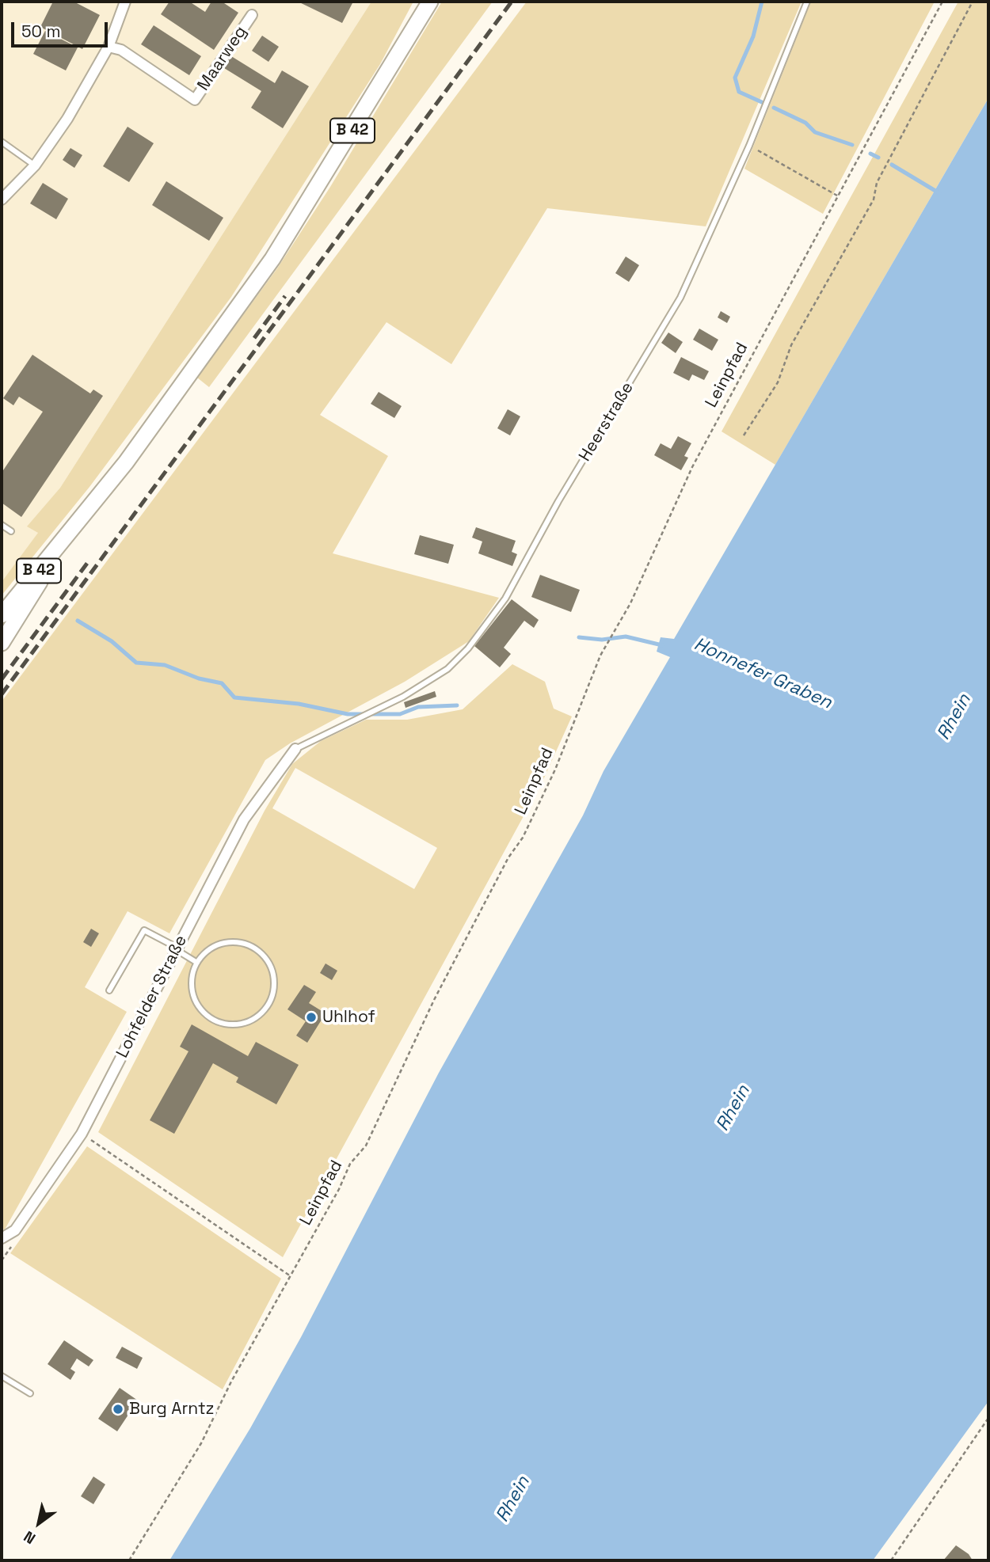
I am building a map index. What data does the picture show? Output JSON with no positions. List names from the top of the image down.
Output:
{
  "streets": {
    "main road": ["B 42"],
    "street": ["Maarweg", "Lohfelder Straße"],
    "lane": ["Heerstraße"],
    "path": ["Leinpfad"]
  },
  "crossings": [
    ["Heerstraße", "Lohfelder Straße"]
  ],
  "water": ["Honnefer Graben", "Rhein"],
  "places": ["Uhlhof", "Burg Arntz"],
  "scale_bar": "50 m",
  "north": "bottom left"
}
